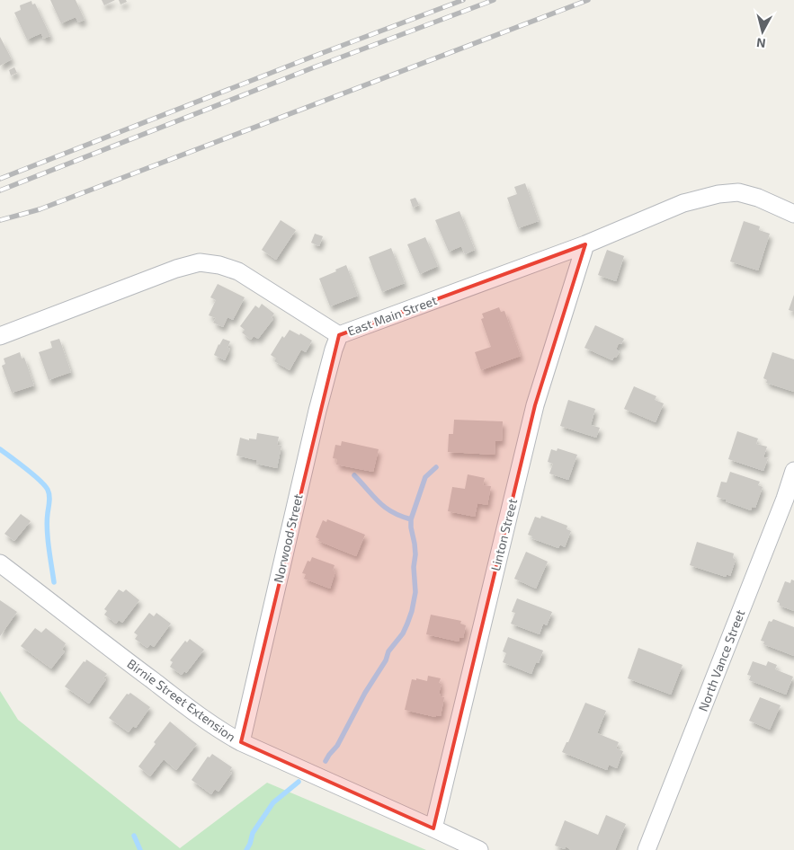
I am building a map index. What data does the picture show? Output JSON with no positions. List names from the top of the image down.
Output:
{
  "streets": {
    "street": [
      "East Main Street",
      "Linton Street",
      "Norwood Street",
      "North Vance Street",
      "Birnie Street Extension"
    ]
  },
  "crossings": [
    ["East Main Street", "Linton Street"],
    ["East Main Street", "Norwood Street"],
    ["Linton Street", "Birnie Street Extension"],
    ["Norwood Street", "Birnie Street Extension"]
  ],
  "north": "bottom"
}
